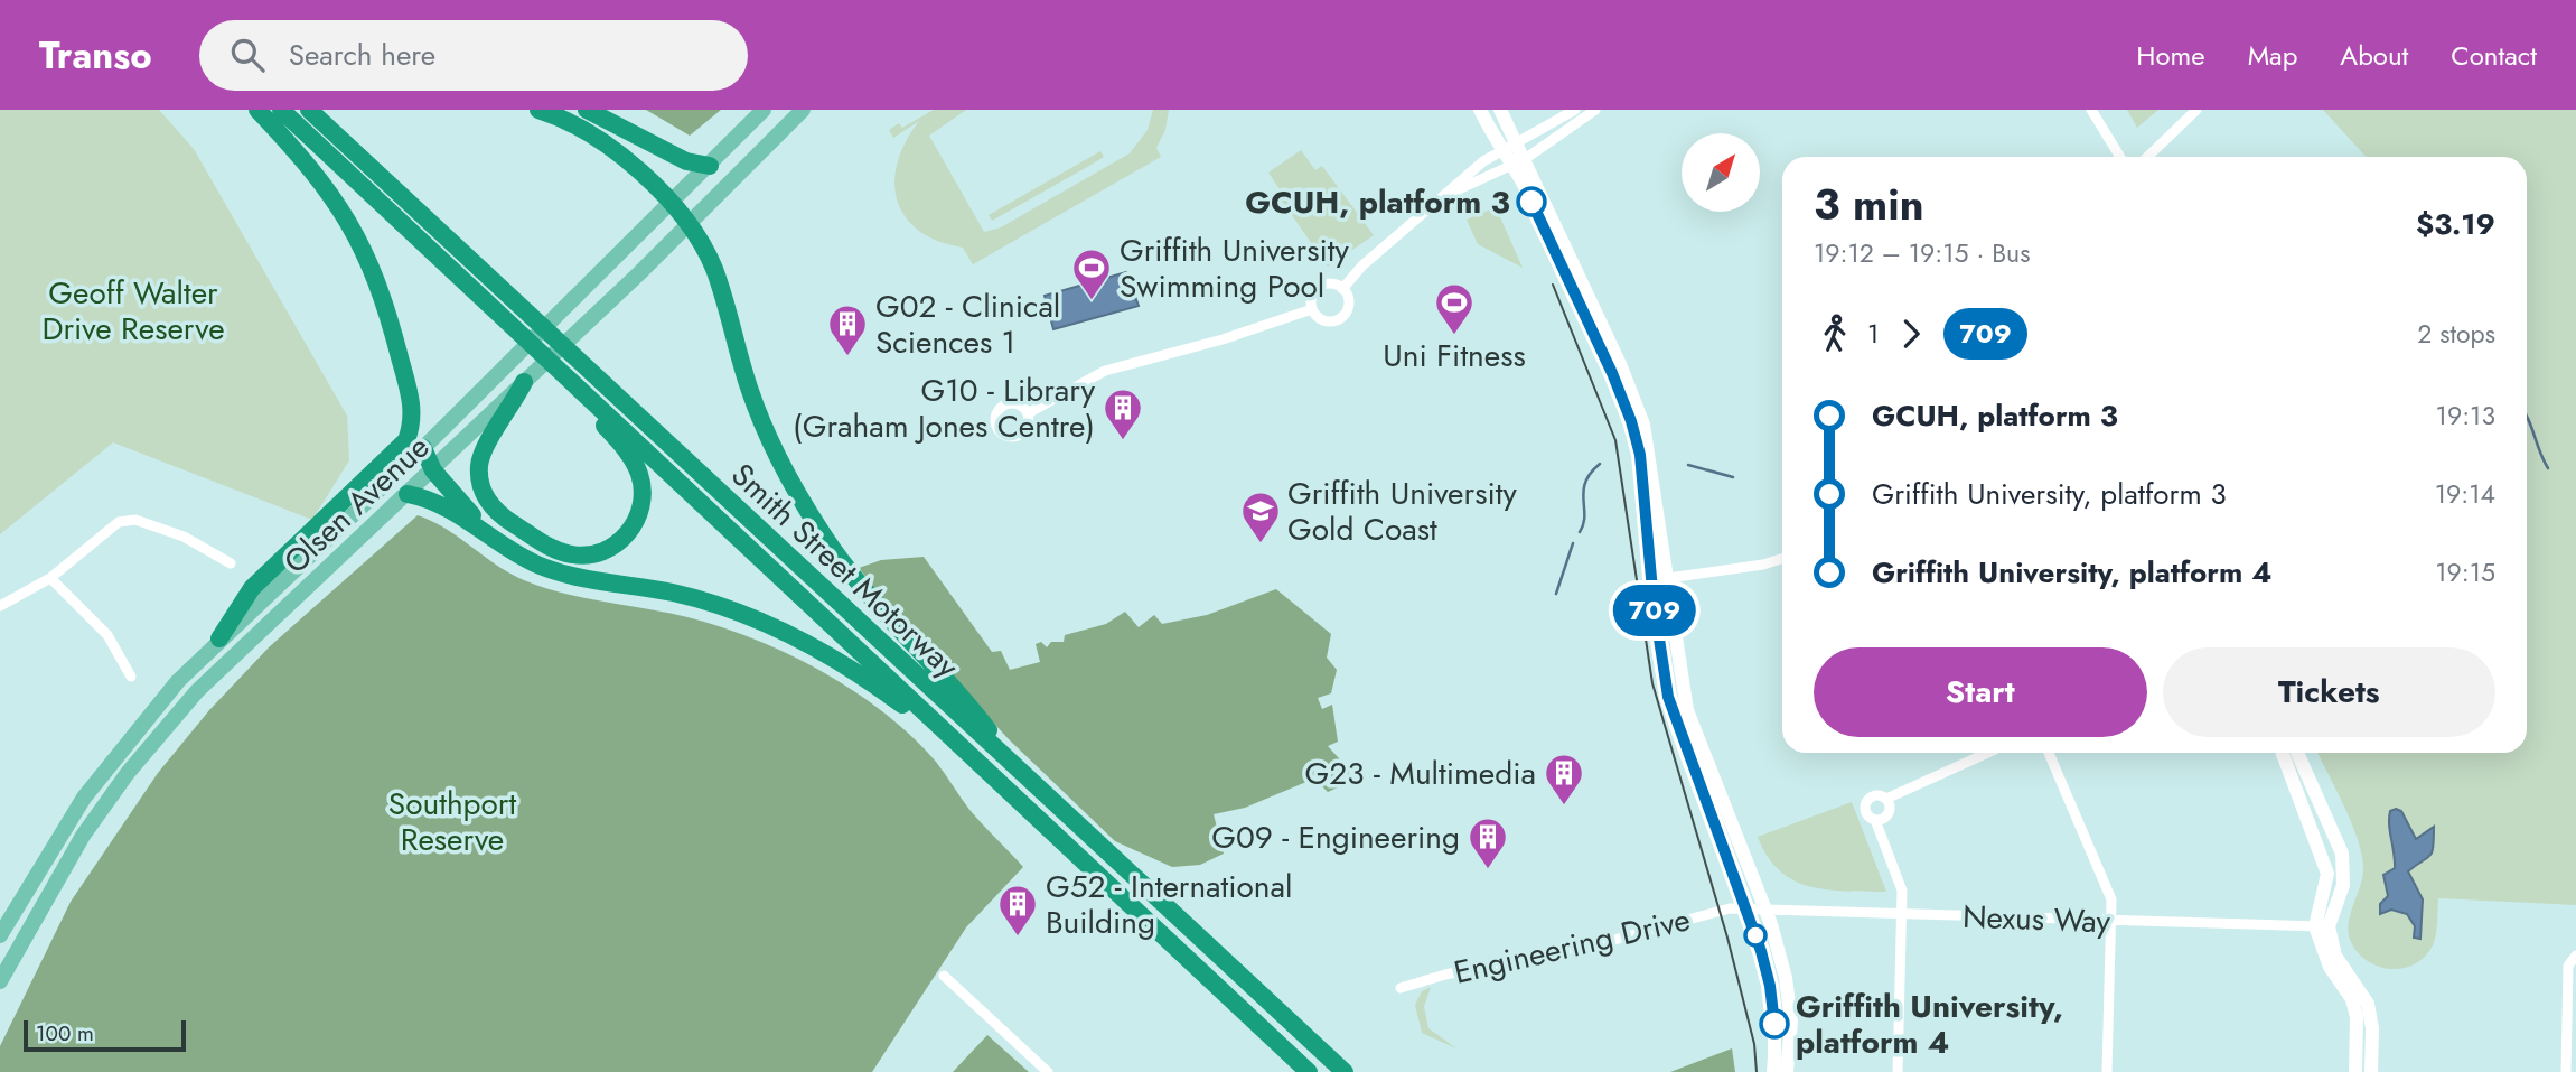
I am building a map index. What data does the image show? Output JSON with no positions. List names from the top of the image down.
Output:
{
  "streets": {
    "highway": ["Smith Street Motorway"],
    "main road": ["Olsen Avenue"],
    "street": ["Nexus Way", "Engineering Drive"]
  },
  "crossings": [
    ["Nexus Way", "Engineering Drive"]
  ],
  "parks": ["Geoff Walter Drive Reserve", "Southport Reserve"],
  "places": {
    "other": ["GCUH, platform 3", "Griffith University, platform 4"],
    "sports": ["Griffith University Swimming Pool", "Uni Fitness"],
    "building": [
      "G02 - Clinical Sciences 1",
      "G10 - Library (Graham Jones Centre)",
      "G23 - Multimedia",
      "G09 - Engineering",
      "G52 - International Building"
    ],
    "school or university": ["Griffith University Gold Coast"]
  },
  "lines": ["bus line 709"],
  "scale_bar": "100 m",
  "north": "top right",
  "page": {
    "header": "Transo",
    "search": "Search here",
    "nav": [
      "Home",
      "Map",
      "About",
      "Contact"
    ],
    "on_map": "709",
    "heading": ["3 min", "19:12 – 19:15 · Bus", "$3.19"],
    "legs": ["1", "709", "2 stops"],
    "list": [
      {
        "name": "GCUH, platform 3",
        "value": "19:13"
      },
      {
        "name": "Griffith University, platform 3",
        "value": "19:14"
      },
      {
        "name": "Griffith University, platform 4",
        "value": "19:15"
      }
    ],
    "buttons": ["Start", "Tickets"],
    "scale": "100 m"
  }
}
